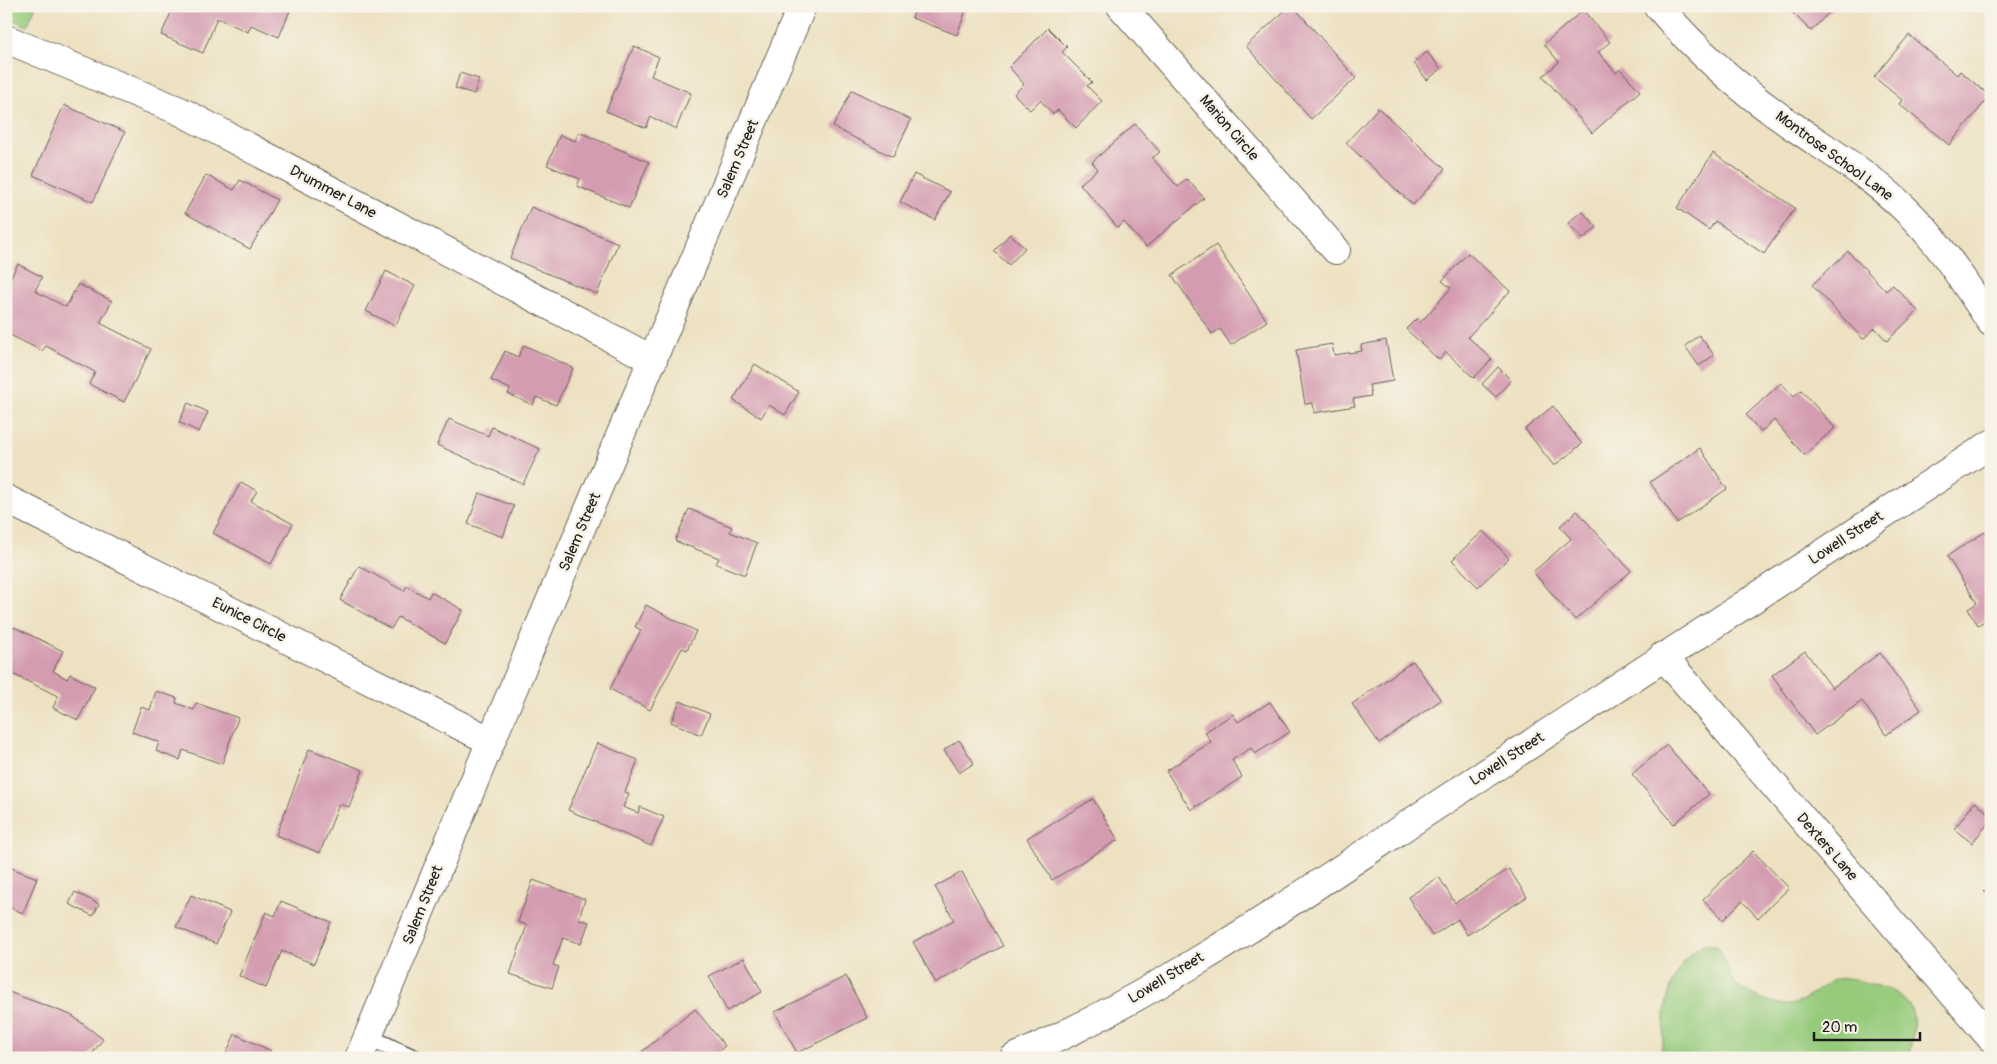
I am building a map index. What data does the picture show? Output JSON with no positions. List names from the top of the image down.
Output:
{
  "streets": {
    "street": [
      "Marion Circle",
      "Montrose School Lane",
      "Salem Street",
      "Drummer Lane",
      "Lowell Street",
      "Eunice Circle",
      "Dexters Lane"
    ]
  },
  "crossings": [
    ["Salem Street", "Drummer Lane"],
    ["Salem Street", "Eunice Circle"],
    ["Lowell Street", "Dexters Lane"]
  ],
  "scale_bar": "20 m"
}
